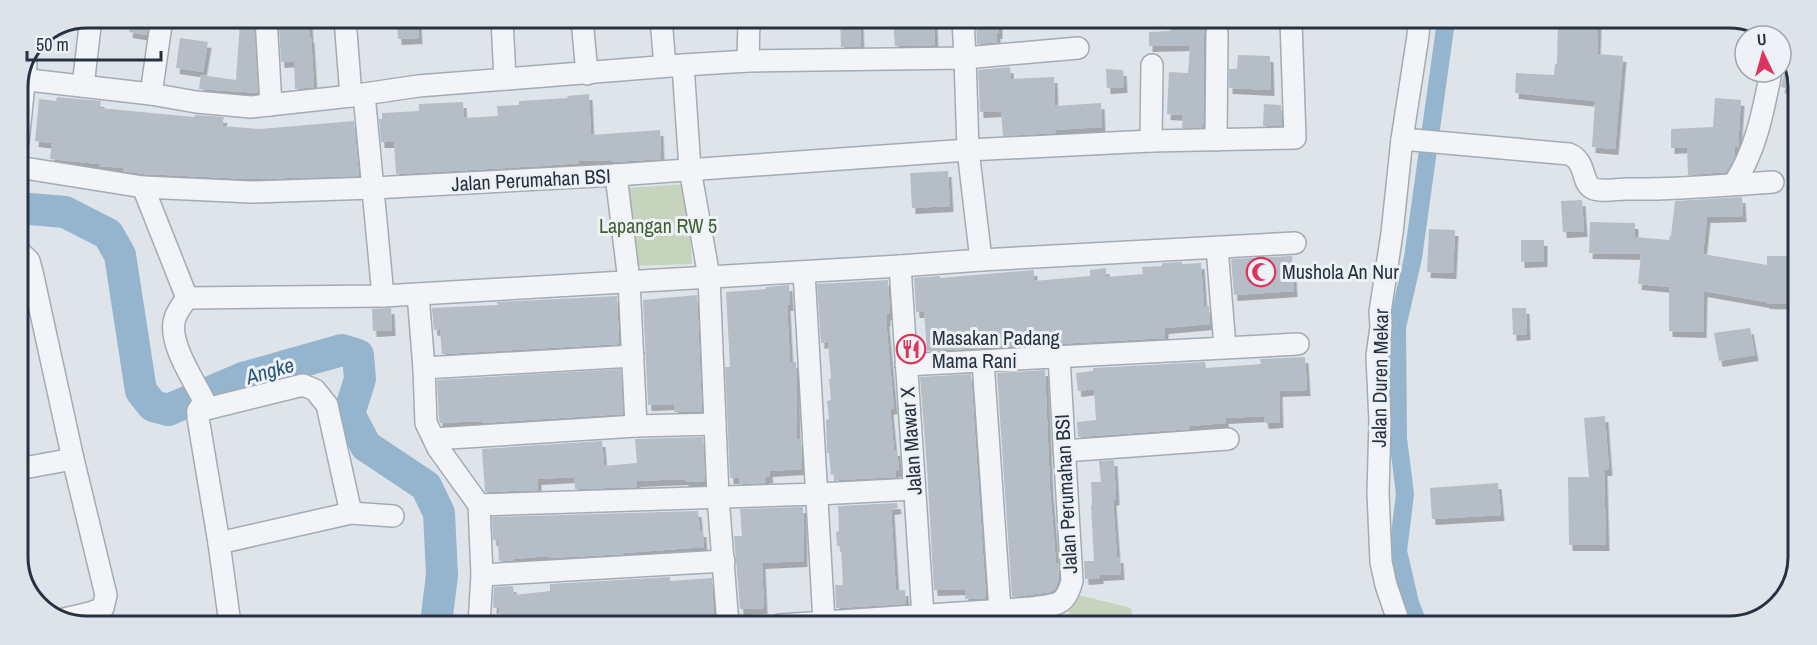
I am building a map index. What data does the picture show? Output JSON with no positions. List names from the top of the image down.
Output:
{
  "streets": {
    "street": ["Jalan Perumahan BSI", "Jalan Duren Mekar", "Jalan Mawar X"]
  },
  "water": ["Angke"],
  "parks": ["Lapangan RW 5"],
  "places": {
    "mosque": ["Mushola An Nur"],
    "restaurant": ["Masakan Padang Mama Rani"]
  },
  "scale_bar": "50 m",
  "north": "top"
}
